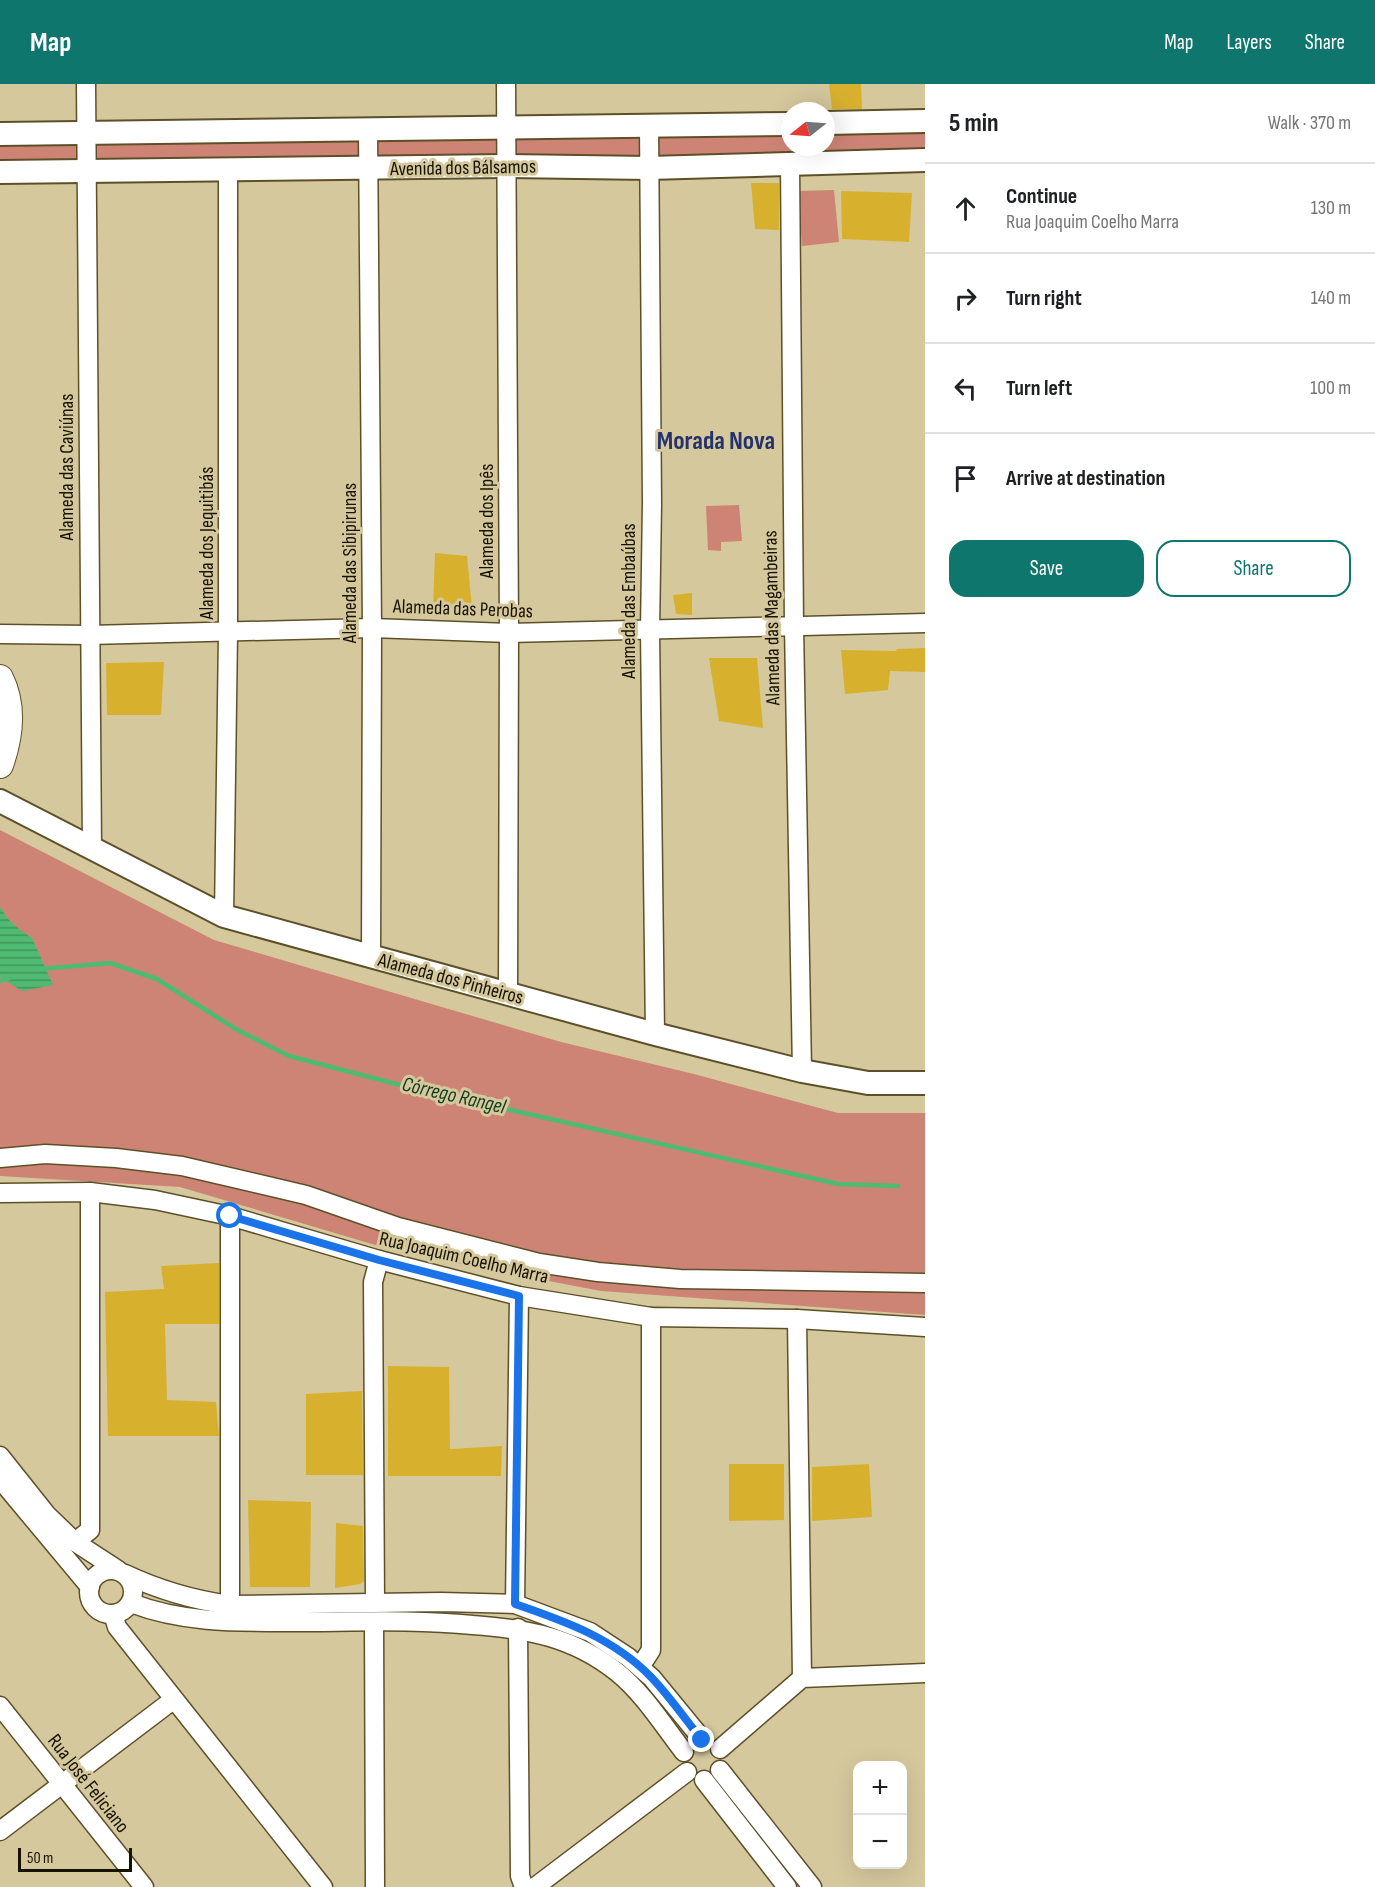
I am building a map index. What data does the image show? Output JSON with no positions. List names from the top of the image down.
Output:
{
  "streets": {
    "street": [
      "Avenida dos Bálsamos",
      "Alameda das Caviúnas",
      "Alameda dos Ipês",
      "Alameda dos Jequitibás",
      "Alameda das Sibipirunas",
      "Alameda das Embaúbas",
      "Alameda das Perobas",
      "Alameda das Magambeiras",
      "Alameda dos Pinheiros",
      "Rua Joaquim Coelho Marra",
      "Rua José Feliciano"
    ]
  },
  "crossings": [
    ["Avenida dos Bálsamos", "Alameda das Caviúnas"],
    ["Avenida dos Bálsamos", "Alameda dos Ipês"],
    ["Avenida dos Bálsamos", "Alameda dos Jequitibás"],
    ["Avenida dos Bálsamos", "Alameda das Sibipirunas"],
    ["Avenida dos Bálsamos", "Alameda das Embaúbas"],
    ["Avenida dos Bálsamos", "Alameda das Magambeiras"],
    ["Alameda das Caviúnas", "Alameda das Perobas"],
    ["Alameda das Caviúnas", "Alameda dos Pinheiros"],
    ["Alameda dos Ipês", "Alameda das Perobas"],
    ["Alameda dos Ipês", "Alameda dos Pinheiros"],
    ["Alameda dos Jequitibás", "Alameda das Perobas"],
    ["Alameda dos Jequitibás", "Alameda dos Pinheiros"],
    ["Alameda das Sibipirunas", "Alameda das Perobas"],
    ["Alameda das Sibipirunas", "Alameda dos Pinheiros"],
    ["Alameda das Embaúbas", "Alameda das Perobas"],
    ["Alameda das Embaúbas", "Alameda dos Pinheiros"],
    ["Alameda das Perobas", "Alameda das Magambeiras"],
    ["Alameda das Magambeiras", "Alameda dos Pinheiros"]
  ],
  "districts": ["Morada Nova"],
  "water": ["Córrego Rangel"],
  "scale_bar": "50 m",
  "north": "left",
  "page": {
    "header": "Map",
    "nav": ["Map", "Layers", "Share"],
    "heading": ["5 min", "Walk · 370 m"],
    "list": [
      ["Continue", "Rua Joaquim Coelho Marra", "130 m"],
      ["Turn right", "140 m"],
      ["Turn left", "100 m"],
      "Arrive at destination"
    ],
    "buttons": ["Save", "Share"],
    "map_buttons": ["+", "−"],
    "scale": "50 m"
  }
}
